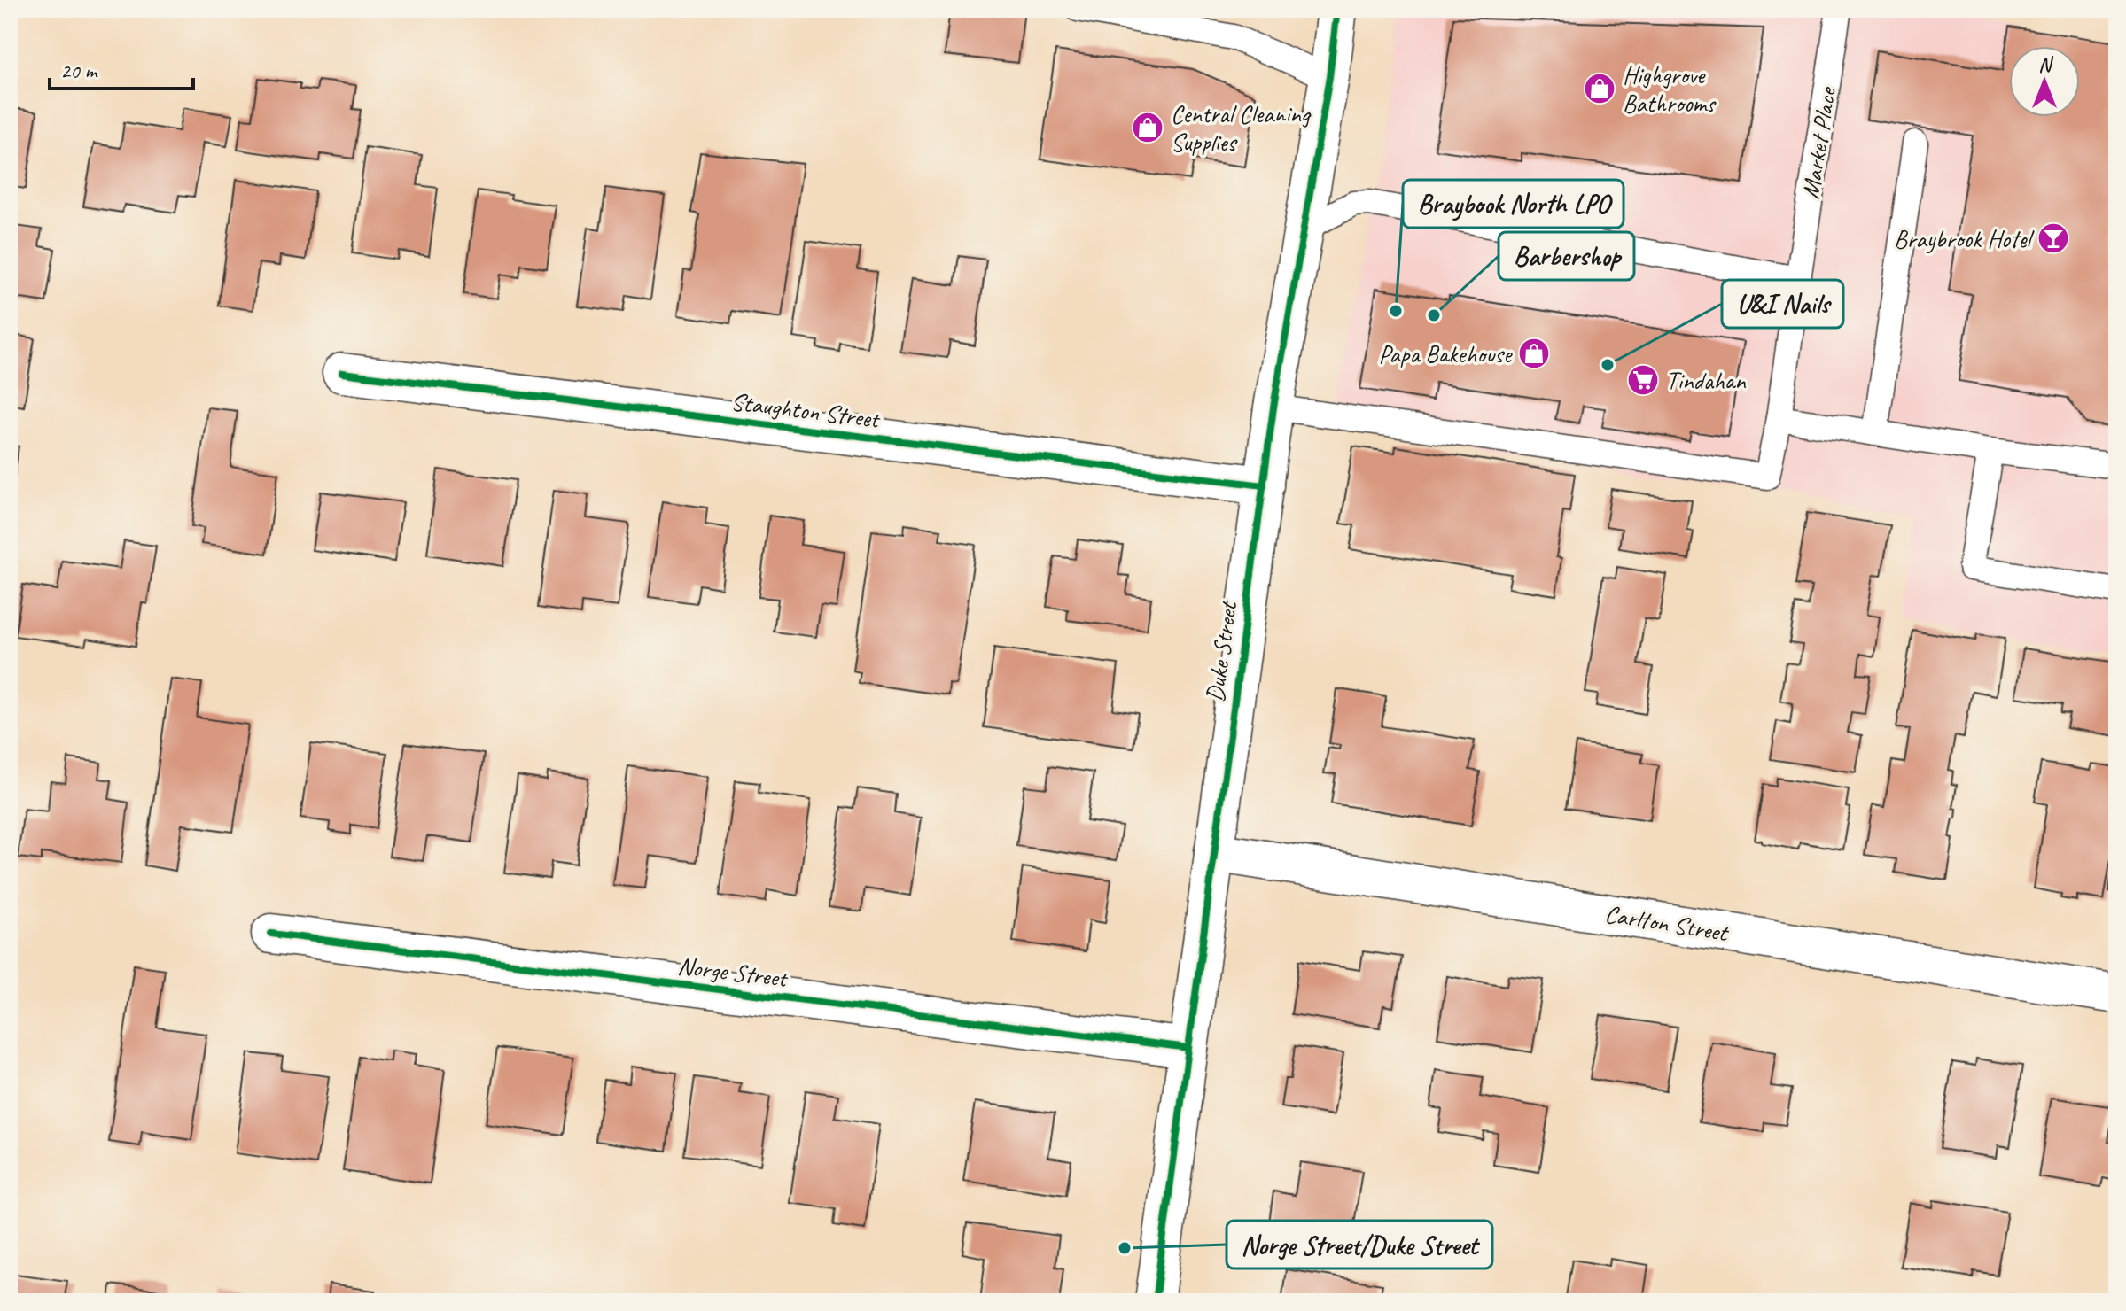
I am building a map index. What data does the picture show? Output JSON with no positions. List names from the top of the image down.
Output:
{
  "streets": {
    "street": [
      "Staughton Street",
      "Duke Street",
      "Carlton Street",
      "Norge Street"
    ],
    "lane": ["Market Place"]
  },
  "crossings": [
    ["Market Place", "Duke Street"],
    ["Staughton Street", "Duke Street"],
    ["Duke Street", "Carlton Street"],
    ["Duke Street", "Norge Street"]
  ],
  "places": {
    "shop": ["Highgrove Bathrooms", "Central Cleaning Supplies", "Papa Bakehouse"],
    "bar": ["Braybrook Hotel"],
    "other": [
      "Braybook North LPO",
      "Barbershop",
      "U&I Nails",
      "Norge Street/Duke Street"
    ],
    "supermarket": ["Tindahan"]
  },
  "scale_bar": "20 m",
  "north": "top"
}
